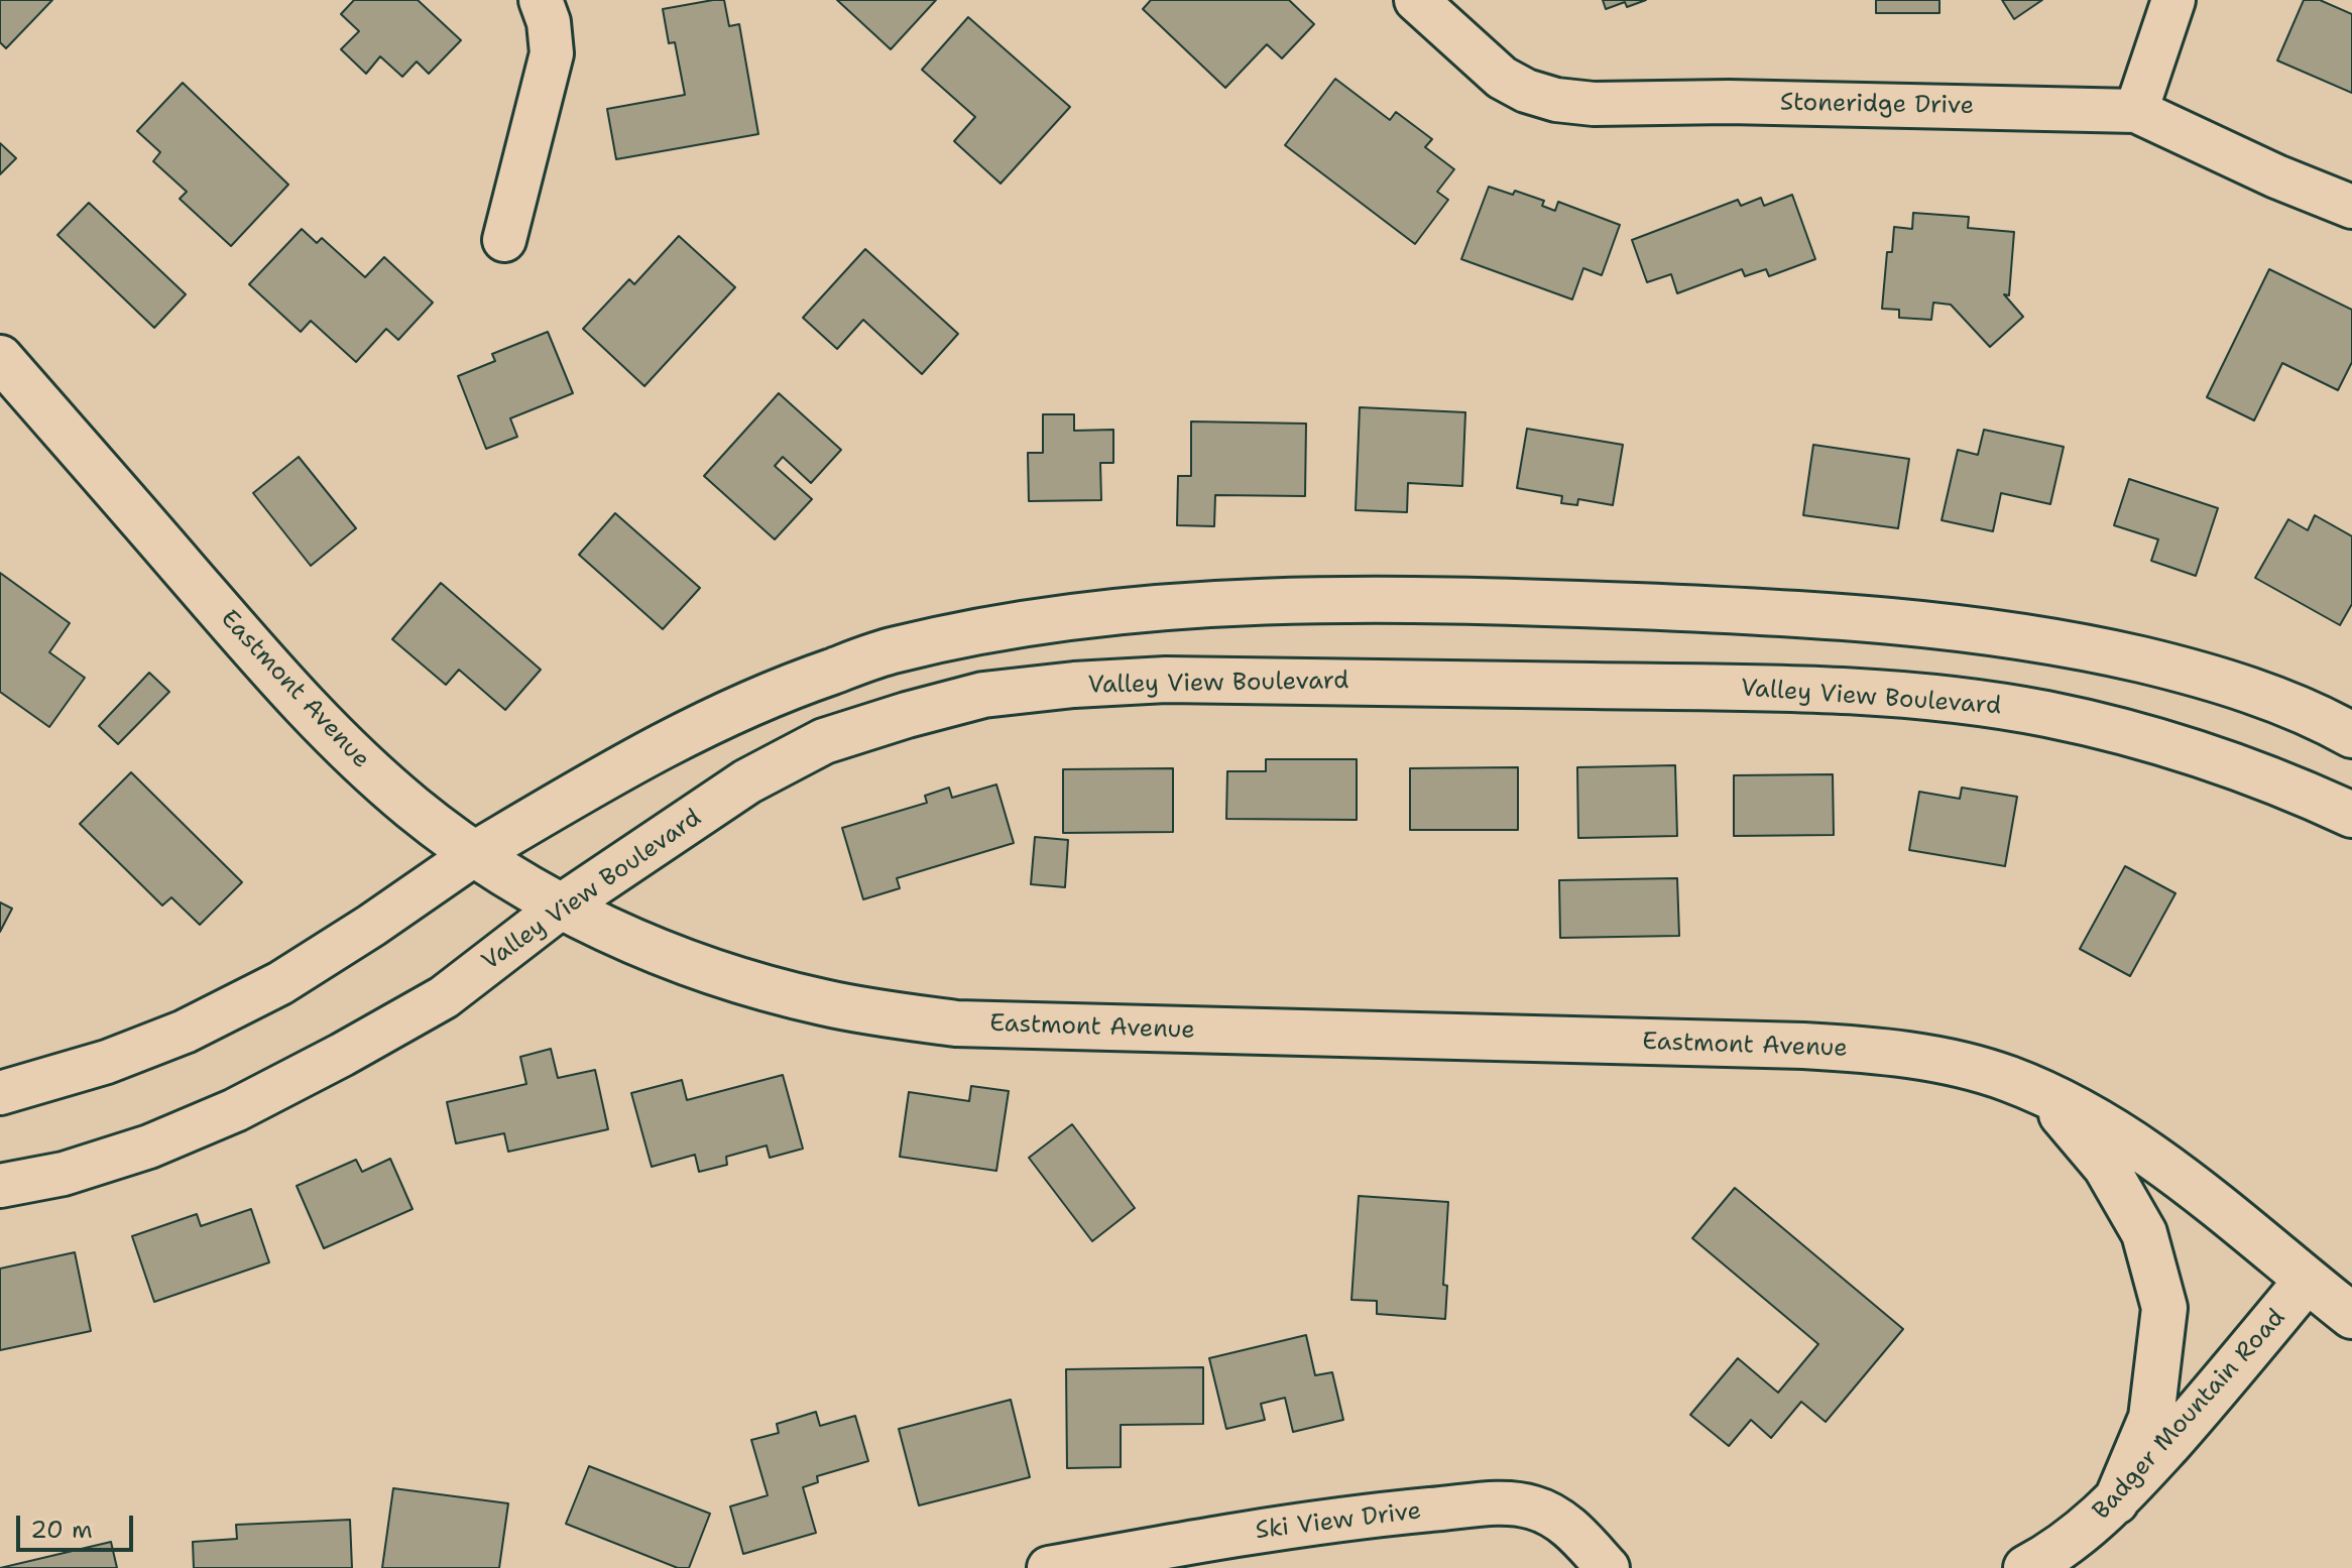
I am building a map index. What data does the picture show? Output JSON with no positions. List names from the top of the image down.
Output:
{
  "streets": {
    "street": [
      "Stoneridge Drive",
      "Valley View Boulevard",
      "Eastmont Avenue",
      "Badger Mountain Road",
      "Ski View Drive"
    ]
  },
  "crossings": [
    ["Valley View Boulevard", "Eastmont Avenue"],
    ["Eastmont Avenue", "Badger Mountain Road"]
  ],
  "scale_bar": "20 m"
}
